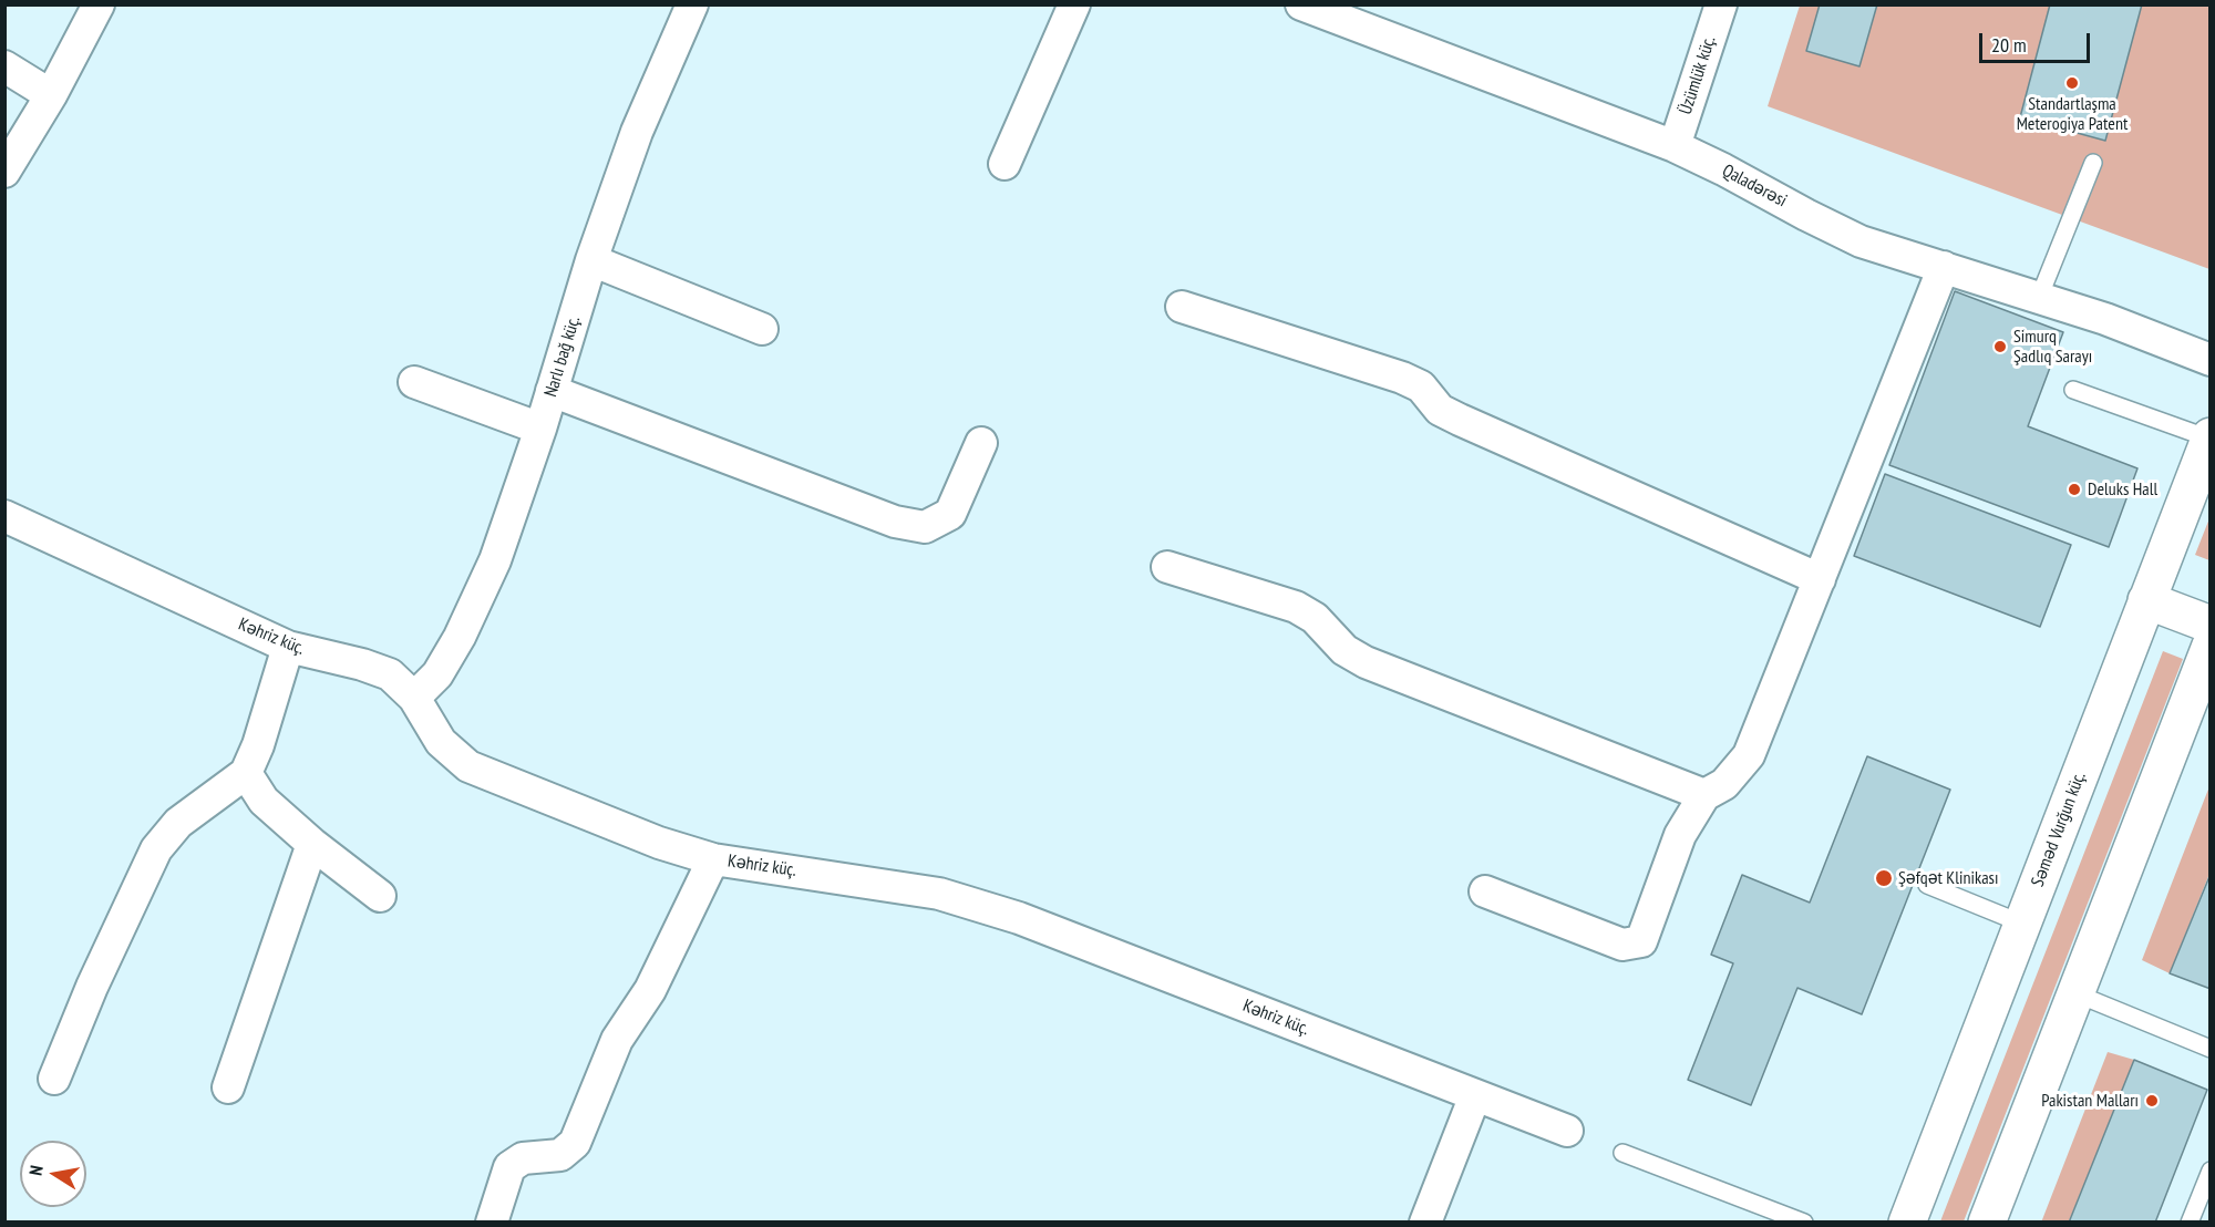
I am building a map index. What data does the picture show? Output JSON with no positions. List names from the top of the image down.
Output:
{
  "streets": {
    "main road": ["Səməd Vurğun küç."],
    "street": [
      "Üzümlük küç.",
      "Qaladərəsi",
      "Narlı bağ küç.",
      "Kəhriz küç."
    ]
  },
  "crossings": [
    ["Üzümlük küç.", "Qaladərəsi"],
    ["Narlı bağ küç.", "Kəhriz küç."]
  ],
  "places": [
    "Standartlaşma Meterogiya Patent",
    "Simurq Şadlıq Sarayı",
    "Deluks Hall",
    "Şəfqət Klinikası",
    "Pakistan Malları"
  ],
  "scale_bar": "20 m",
  "north": "left"
}
